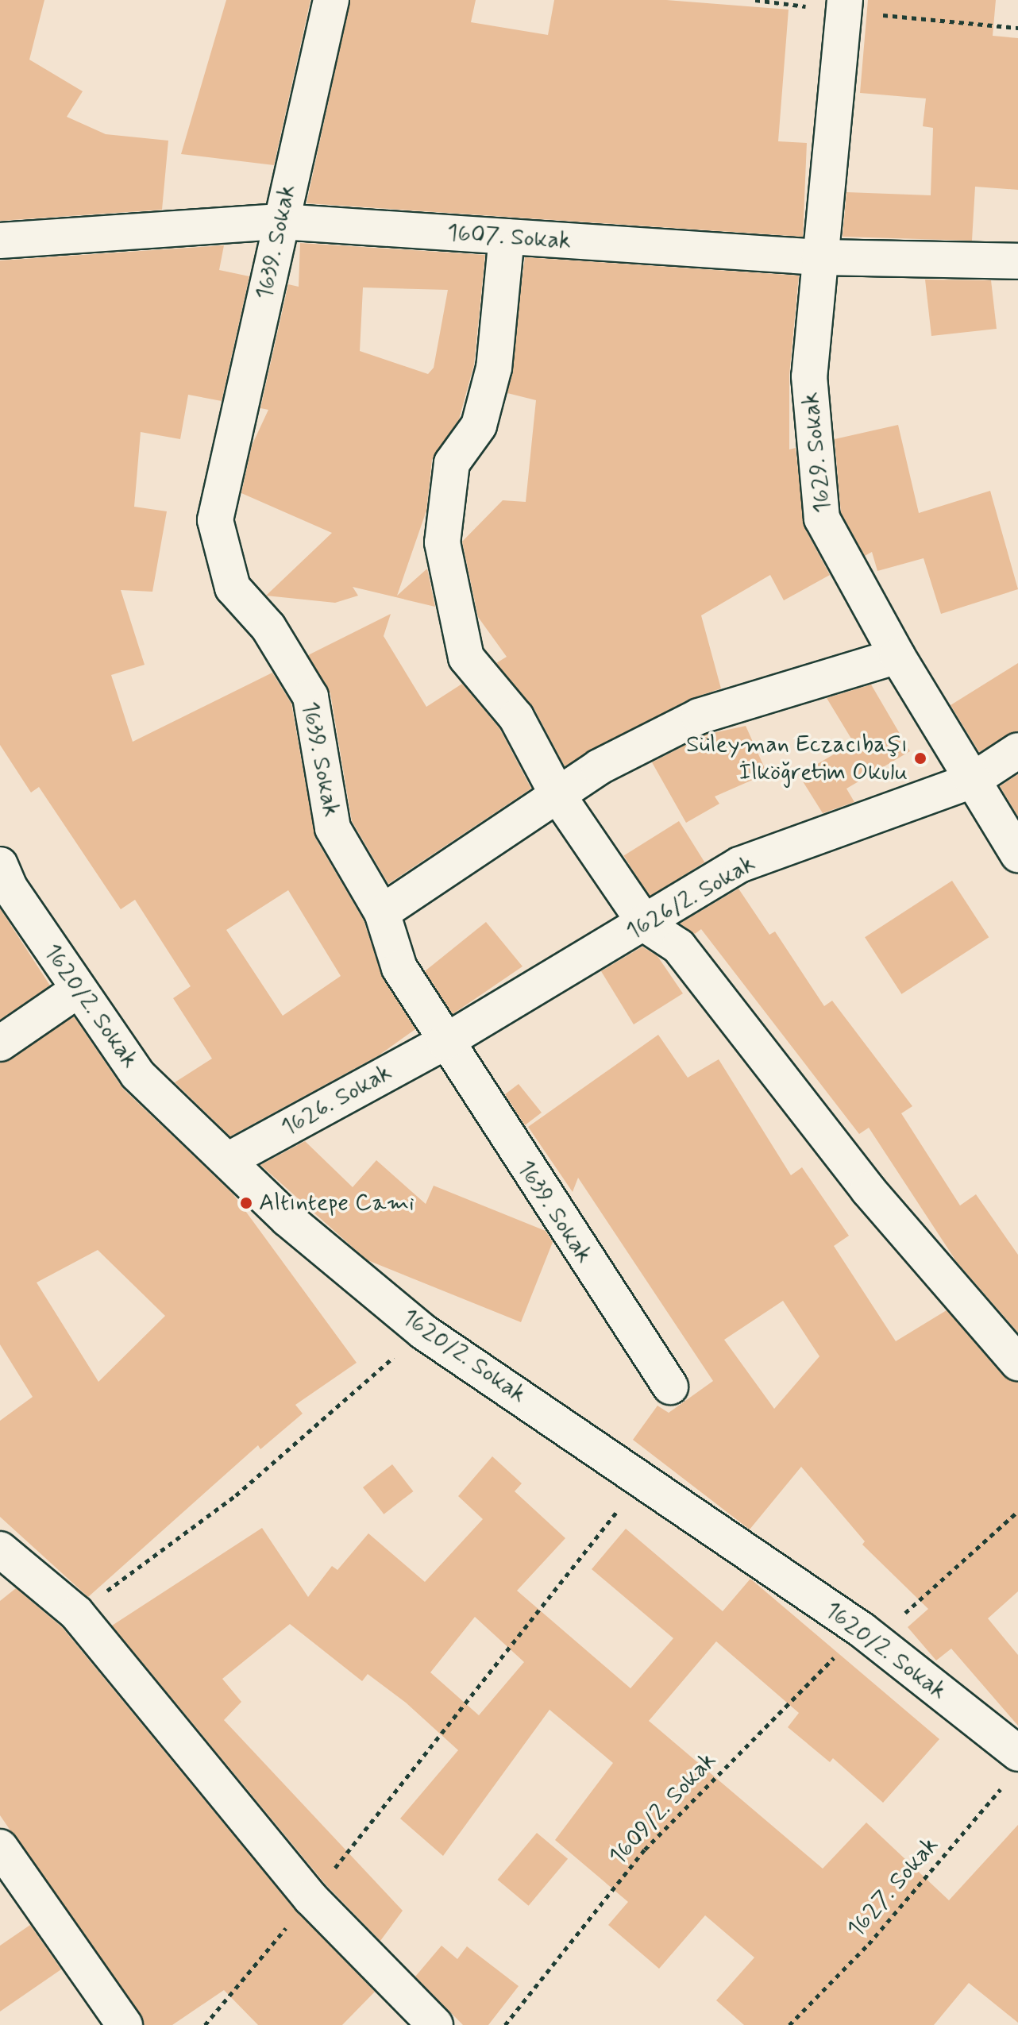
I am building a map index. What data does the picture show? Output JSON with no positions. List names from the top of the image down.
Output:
{
  "streets": {
    "street": [
      "1607. Sokak",
      "1639. Sokak",
      "1629. Sokak",
      "1626/2. Sokak",
      "1620/2. Sokak",
      "1626. Sokak"
    ],
    "path": ["1609/2. Sokak", "1627. Sokak"]
  },
  "crossings": [
    ["1607. Sokak", "1639. Sokak"],
    ["1607. Sokak", "1629. Sokak"],
    ["1639. Sokak", "1626/2. Sokak"],
    ["1639. Sokak", "1626. Sokak"],
    ["1629. Sokak", "1626/2. Sokak"],
    ["1626/2. Sokak", "1626. Sokak"],
    ["1620/2. Sokak", "1626. Sokak"],
    ["1620/2. Sokak", "1609/2. Sokak"]
  ],
  "places": ["Süleyman Eczacıbaşı İlköğretim Okulu", "Altıntepe Cami"]
}
